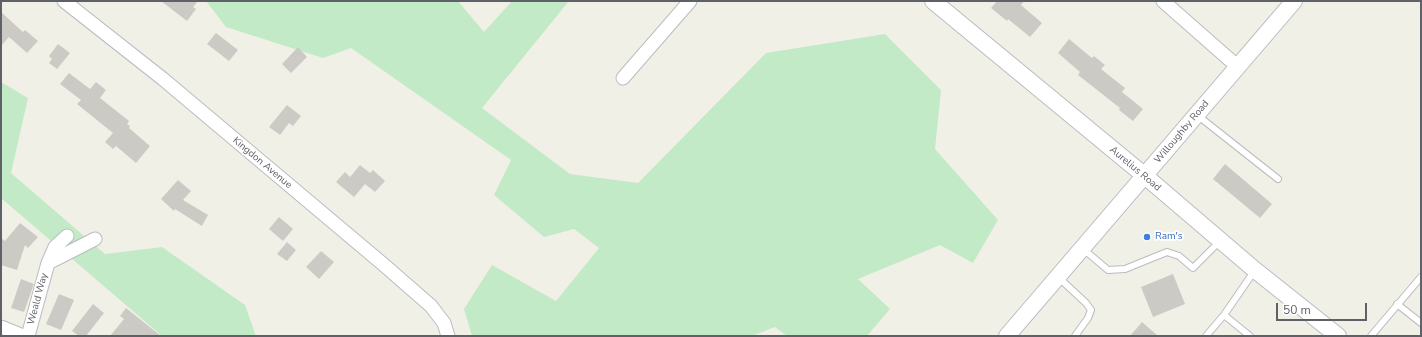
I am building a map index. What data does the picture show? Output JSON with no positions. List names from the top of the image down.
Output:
{
  "streets": {
    "street": [
      "Willoughby Road",
      "Kingdon Avenue",
      "Aurelius Road",
      "Weald Way"
    ]
  },
  "crossings": [
    ["Willoughby Road", "Aurelius Road"]
  ],
  "places": ["Ram's"],
  "scale_bar": "50 m"
}
